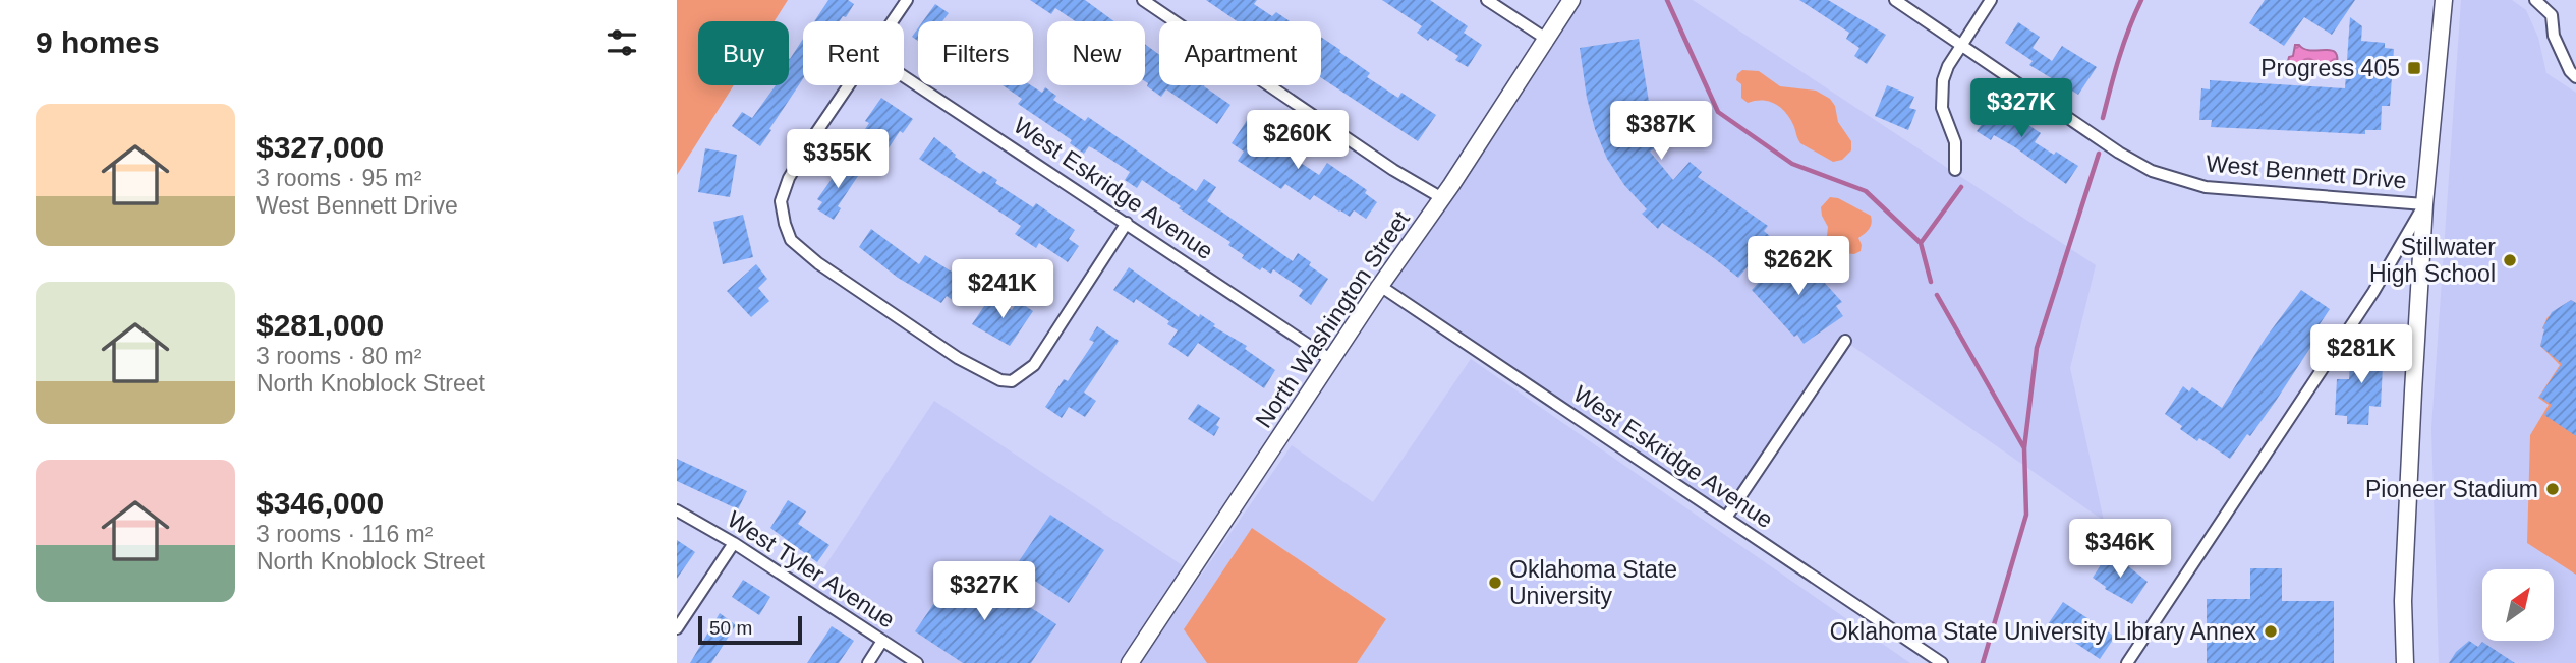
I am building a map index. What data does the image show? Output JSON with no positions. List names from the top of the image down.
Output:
{
  "streets": {
    "main road": ["North Washington Street"],
    "street": ["West Bennett Drive", "West Eskridge Avenue", "West Tyler Avenue"]
  },
  "crossings": [
    ["West Eskridge Avenue", "North Washington Street"]
  ],
  "places": {
    "transit": ["Progress 405"],
    "other": [
      "Stillwater High School",
      "Pioneer Stadium",
      "Oklahoma State University",
      "Oklahoma State University Library Annex"
    ]
  },
  "scale_bar": "50 m",
  "north": "top right",
  "page": {
    "heading": "9 homes",
    "chip": [
      "Buy",
      "Rent",
      "Filters",
      "New",
      "Apartment"
    ],
    "price": [
      "$327K",
      "$387K",
      "$260K",
      "$355K",
      "$262K",
      "$241K",
      "$281K",
      "$346K",
      "$327K"
    ],
    "list": [
      {
        "name": "$327,000",
        "note": "3 rooms · 95 m² · West Bennett Drive"
      },
      {
        "name": "$281,000",
        "note": "3 rooms · 80 m² · North Knoblock Street"
      },
      {
        "name": "$346,000",
        "note": "3 rooms · 116 m² · North Knoblock Street"
      }
    ],
    "scale": "50 m"
  }
}
